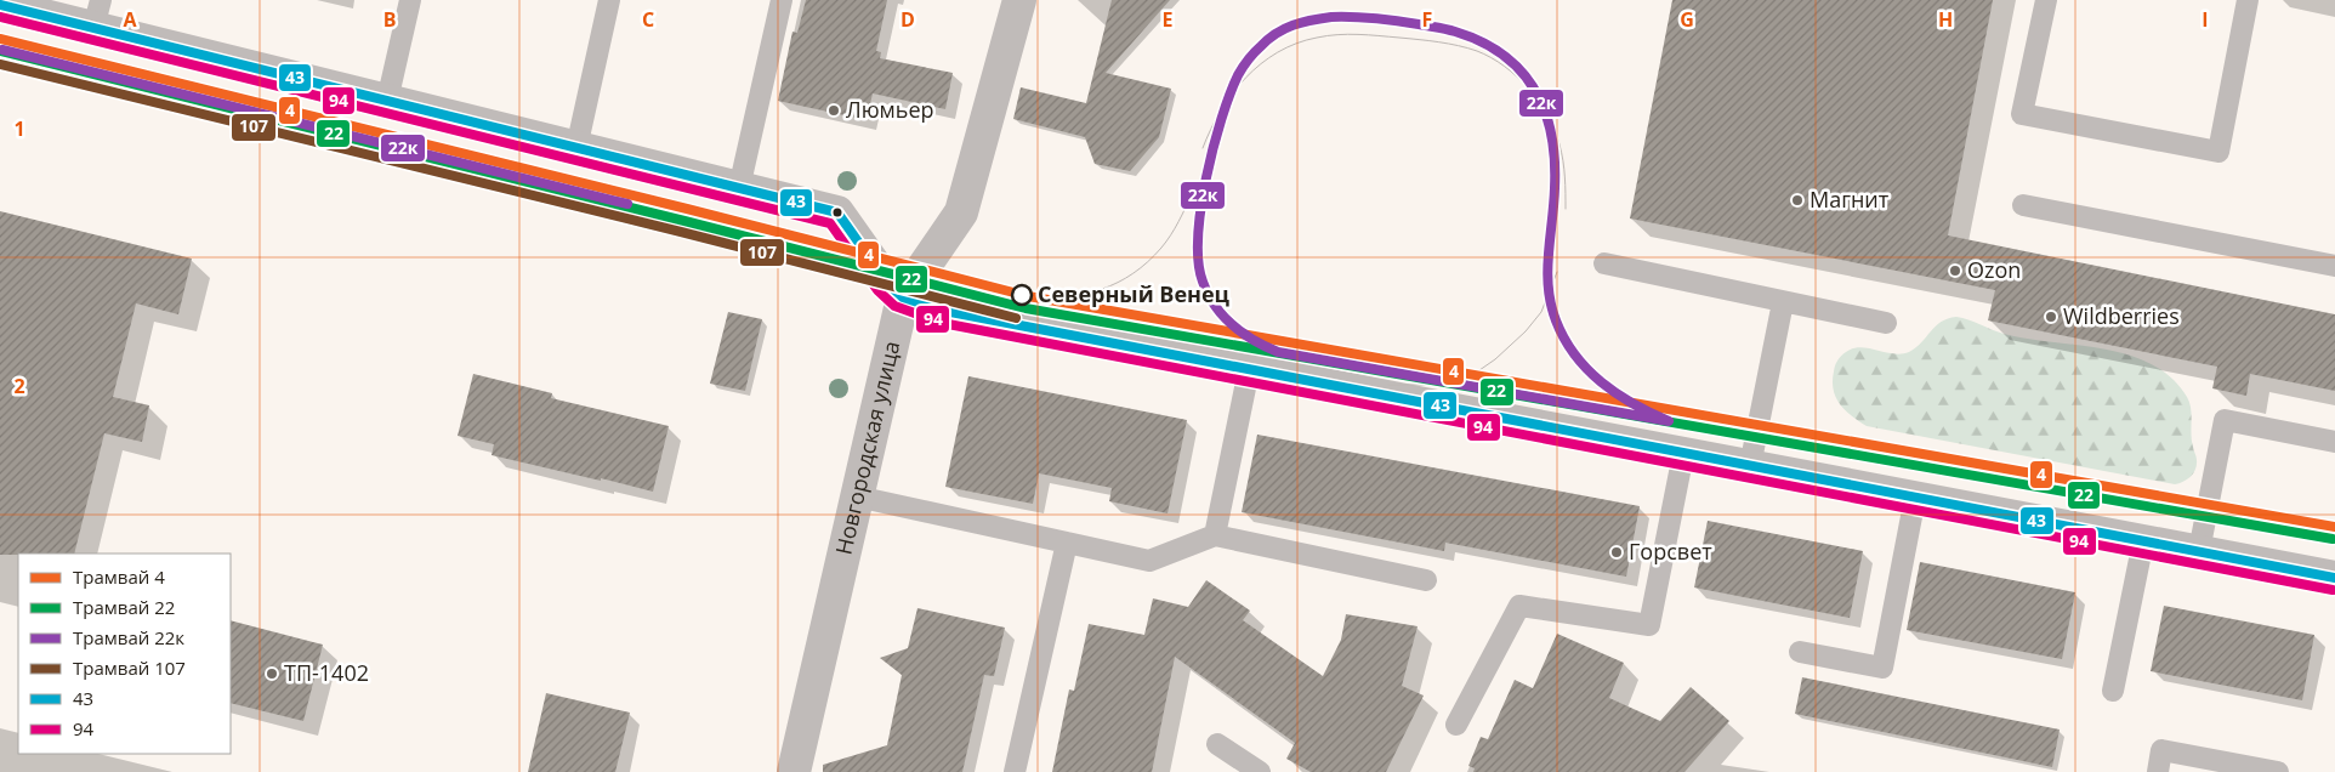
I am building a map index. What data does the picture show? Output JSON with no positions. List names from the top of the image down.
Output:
{
  "streets": {
    "street": ["Новгородская улица"]
  },
  "places": [
    "Люмьер",
    "Магнит",
    "Ozon",
    "Северный Венец",
    "Wildberries",
    "Горсвет",
    "ТП-1402"
  ],
  "lines": [
    "transit line 43",
    "tram line 22к",
    "transit line 94",
    "tram line 4",
    "tram line 22",
    "tram line 107"
  ],
  "legend": [
    "Трамвай 4",
    "Трамвай 22",
    "Трамвай 22к",
    "Трамвай 107",
    "43",
    "94"
  ],
  "grid": {
    "columns": [
      "A",
      "B",
      "C",
      "D",
      "E",
      "F",
      "G",
      "H",
      "I"
    ],
    "rows": ["1", "2"]
  }
}
